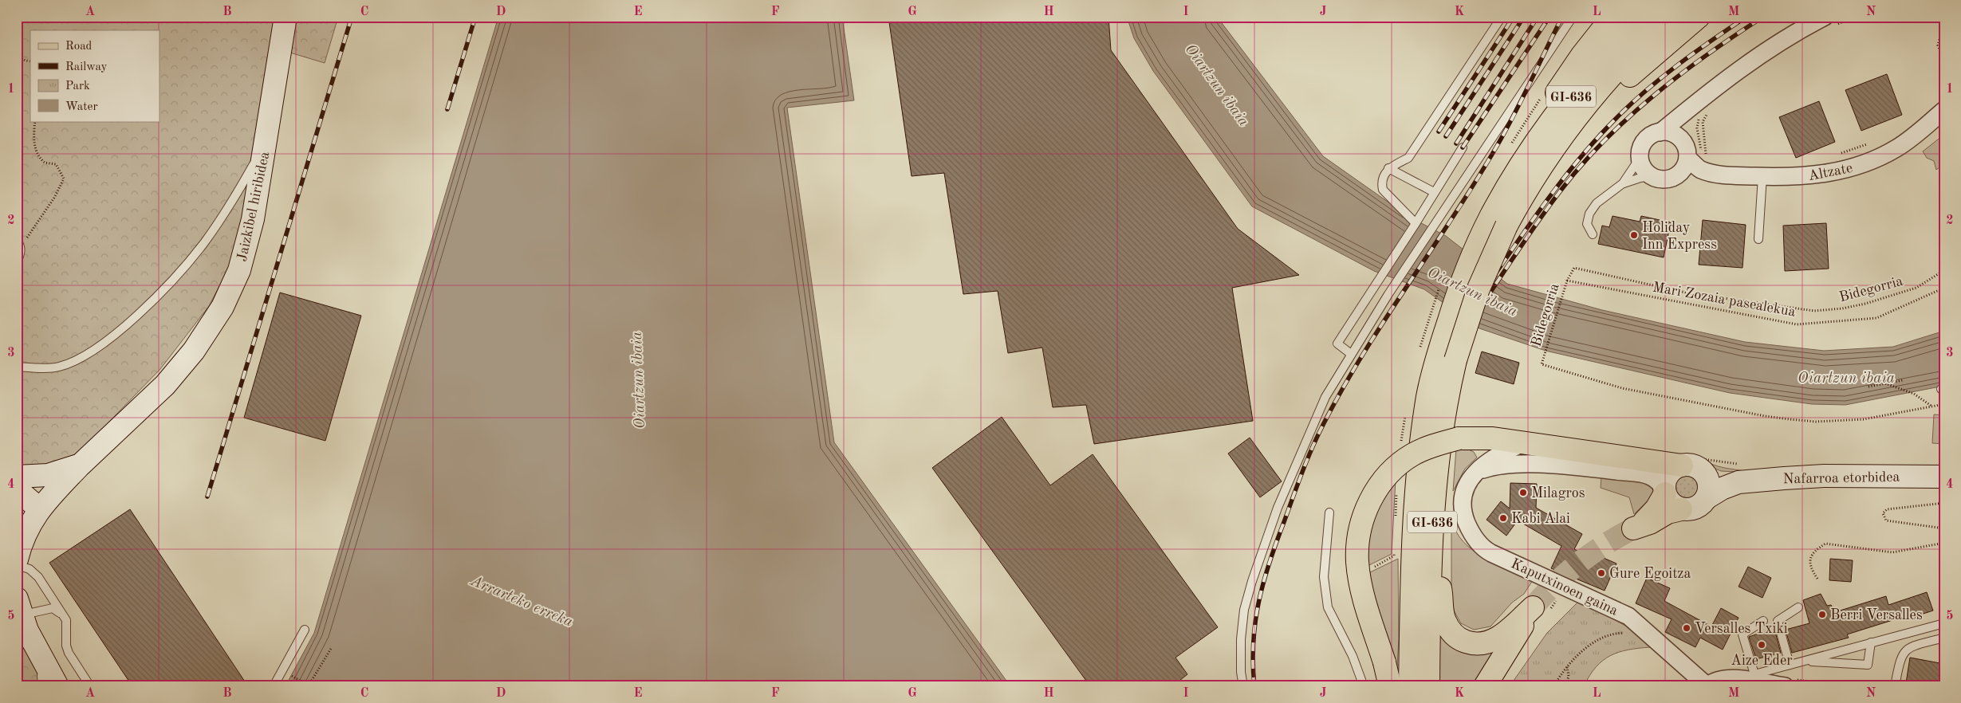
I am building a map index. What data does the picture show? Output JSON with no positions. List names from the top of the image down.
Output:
{
  "streets": {
    "main road": ["GI-636"],
    "street": [
      "Altzate",
      "Jaizkibel hiribidea",
      "Nafarroa etorbidea",
      "Kaputxinoen gaina"
    ],
    "path": ["Bidegorria", "Mari Zozaia pasealekua"]
  },
  "crossings": [
    ["Bidegorria", "Mari Zozaia pasealekua"]
  ],
  "water": ["Oiartzun ibaia", "Arrarteko erreka"],
  "places": [
    "Holiday Inn Express",
    "Milagros",
    "Kabi Alai",
    "Gure Egoitza",
    "Berri Versalles",
    "Versalles Txiki",
    "Aize Eder"
  ],
  "legend": [
    "Road",
    "Railway",
    "Park",
    "Water"
  ],
  "grid": {
    "columns": [
      "A",
      "B",
      "C",
      "D",
      "E",
      "F",
      "G",
      "H",
      "I",
      "J",
      "K",
      "L",
      "M",
      "N"
    ],
    "rows": [
      "1",
      "2",
      "3",
      "4",
      "5"
    ]
  }
}
